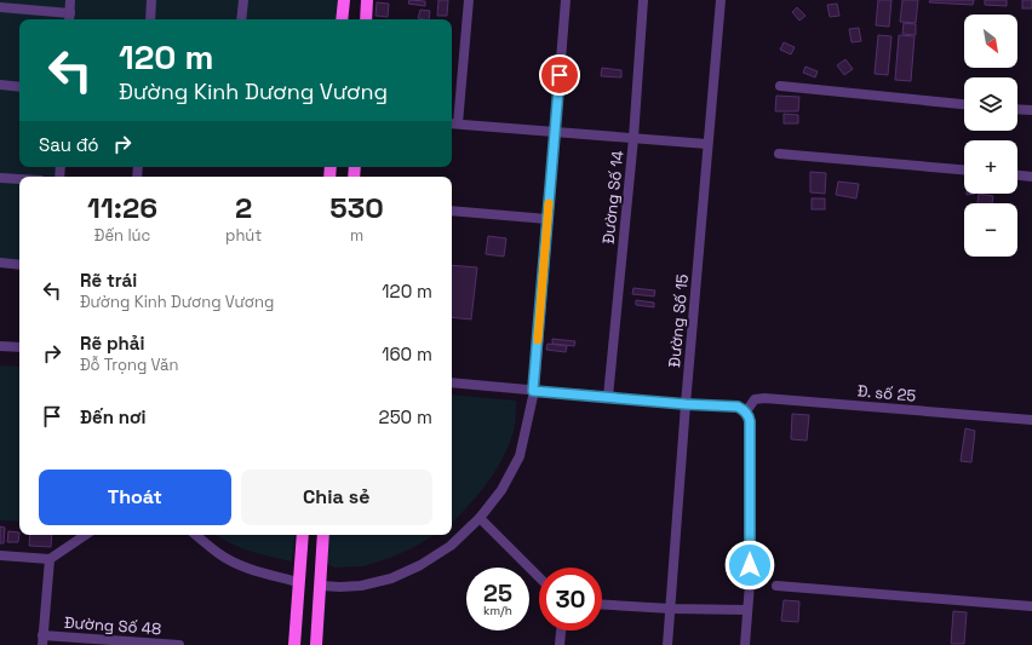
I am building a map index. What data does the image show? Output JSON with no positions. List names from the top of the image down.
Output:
{
  "streets": {
    "street": [
      "Đường Số 14",
      "Đường Số 15",
      "Đ. số 25",
      "Đường Số 48"
    ]
  },
  "north": "bottom right",
  "page": {
    "map_buttons": ["+", "−"],
    "turn": ["120 m", "Đường Kinh Dương Vương"],
    "then": "Sau đó",
    "eta": [
      "11:26",
      "Đến lúc",
      "2",
      "phút",
      "530",
      "m"
    ],
    "list": [
      {
        "name": "Rẽ trái",
        "note": "Đường Kinh Dương Vương",
        "value": "120 m"
      },
      {
        "name": "Rẽ phải",
        "note": "Đỗ Trọng Văn",
        "value": "160 m"
      },
      {
        "name": "Đến nơi",
        "value": "250 m"
      }
    ],
    "buttons": ["Thoát", "Chia sẻ"],
    "speed": "25 km/h",
    "limit": "30"
  }
}
